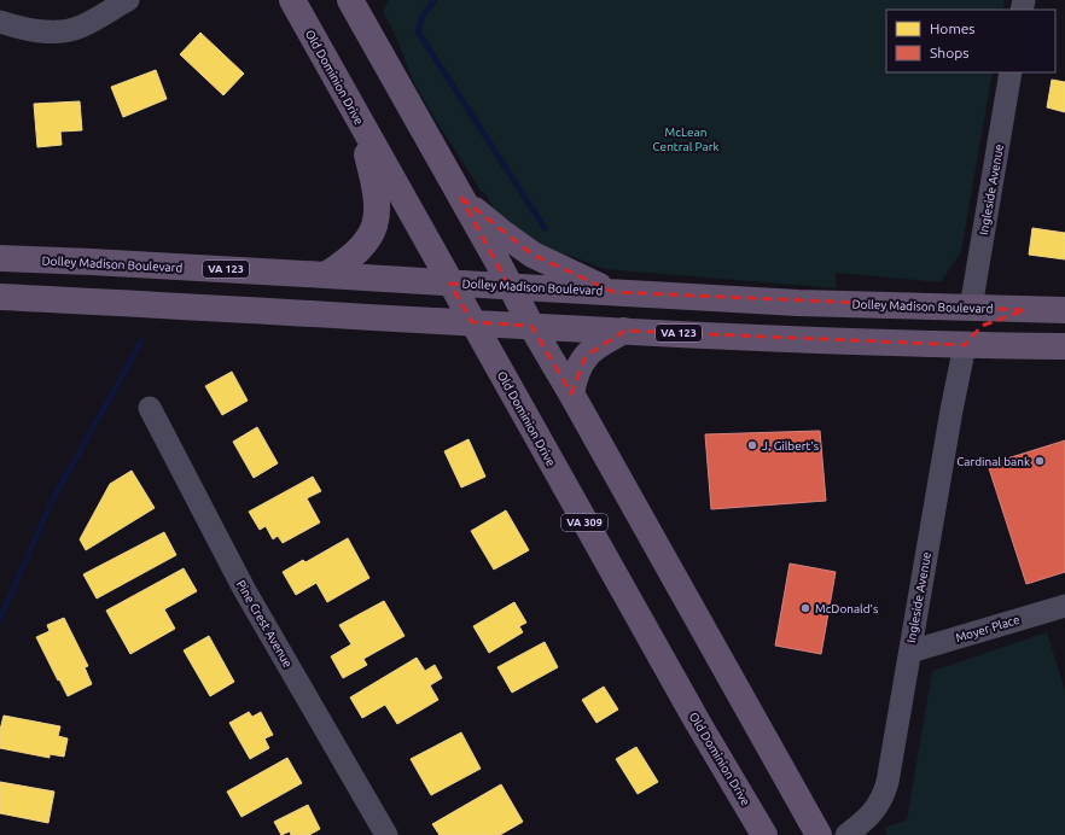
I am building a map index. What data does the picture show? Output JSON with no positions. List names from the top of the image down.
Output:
{
  "streets": {
    "main road": [
      "Old Dominion Drive",
      "Dolley Madison Boulevard",
      "VA 123",
      "VA 309"
    ],
    "street": ["Ingleside Avenue", "Pine Crest Avenue", "Moyer Place"]
  },
  "crossings": [
    ["Old Dominion Drive", "Dolley Madison Boulevard"],
    ["Old Dominion Drive", "VA 123"],
    ["Ingleside Avenue", "Dolley Madison Boulevard"],
    ["Ingleside Avenue", "VA 123"],
    ["Ingleside Avenue", "Moyer Place"]
  ],
  "parks": ["McLean Central Park"],
  "places": ["J. Gilbert's", "Cardinal bank", "McDonald's"],
  "legend": ["Homes", "Shops"]
}
